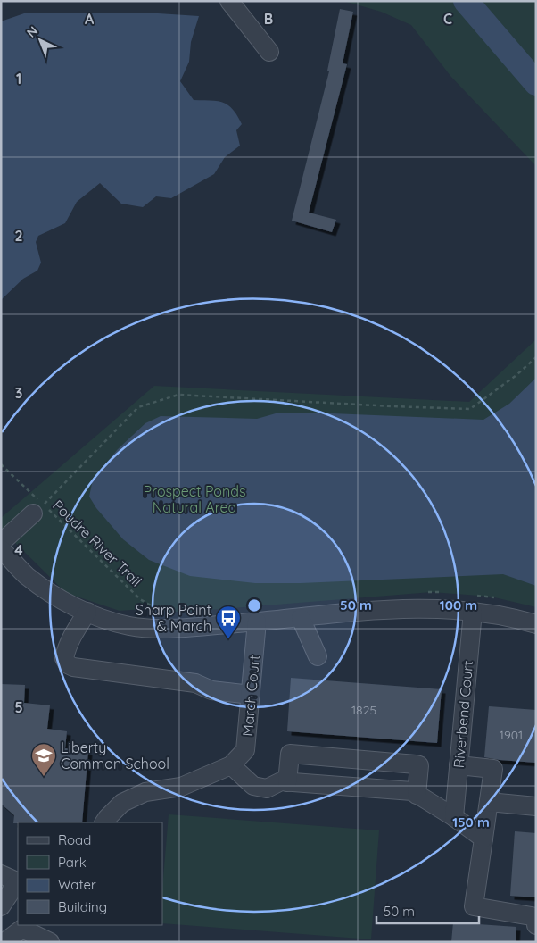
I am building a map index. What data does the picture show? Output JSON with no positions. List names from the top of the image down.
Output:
{
  "streets": {
    "street": ["March Court", "Riverbend Court"],
    "path": ["Poudre River Trail"]
  },
  "parks": ["Prospect Ponds Natural Area"],
  "places": {
    "bus stop": ["Sharp Point & March"],
    "school or university": ["Liberty Common School"]
  },
  "house_numbers": ["1825", "1901"],
  "legend": [
    "Road",
    "Park",
    "Water",
    "Building"
  ],
  "scale_bar": "50 m",
  "north": "top left",
  "grid": {
    "columns": ["A", "B", "C"],
    "rows": [
      "1",
      "2",
      "3",
      "4",
      "5"
    ]
  },
  "rings": ["50 m", "100 m", "150 m"]
}
